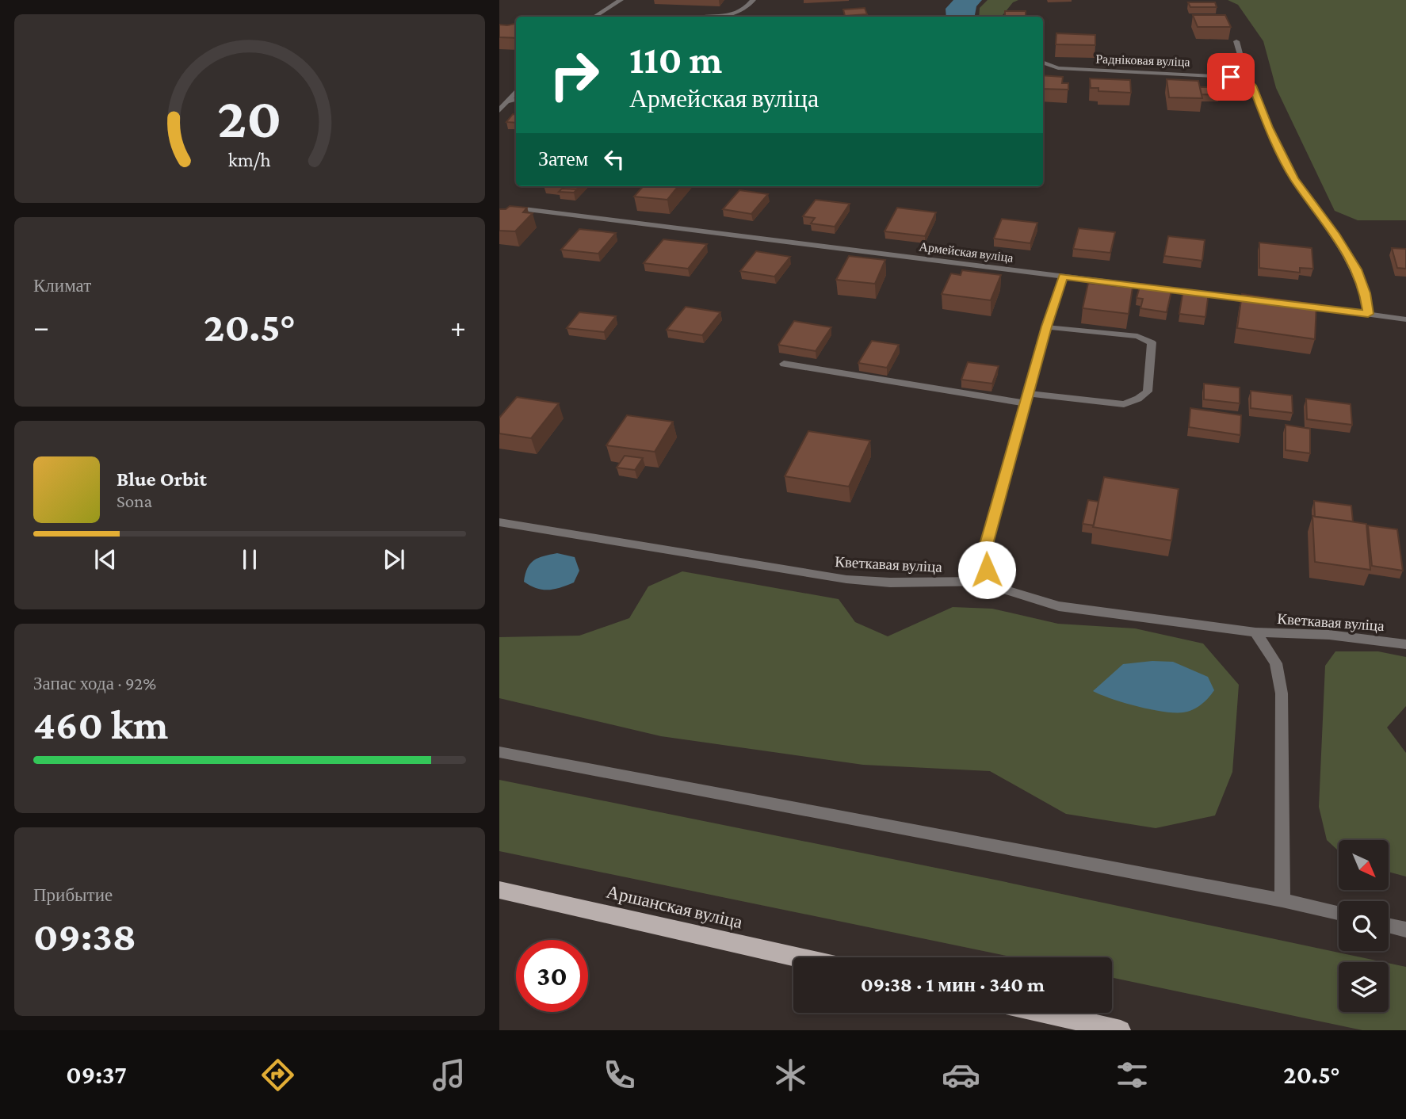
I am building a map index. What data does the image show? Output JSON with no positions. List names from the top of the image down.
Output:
{
  "streets": {
    "main road": ["Аршанская вуліца"],
    "street": ["Радніковая вуліца", "Армейская вуліца", "Кветкавая вуліца"]
  },
  "north": "bottom right",
  "page": {
    "turn": ["110 m", "Армейская вуліца"],
    "then": "Затем",
    "tile": [
      "Климат",
      ["Запас хода · 92%", "460 km"],
      ["Прибытие", "09:38"]
    ],
    "heat": ["−", "20.5°", "+"],
    "song": ["Blue Orbit", "Sona"],
    "limit": "30",
    "trip": "09:38 · 1 мин · 340 m",
    "tabs": ["09:37", "20.5°"],
    "gauge": ["20", "km/h"]
  }
}
